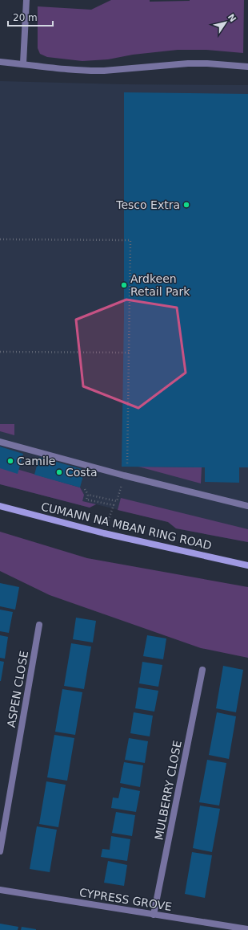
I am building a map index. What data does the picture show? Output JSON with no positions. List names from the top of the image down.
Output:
{
  "streets": {
    "main road": ["CUMANN NA MBAN RING ROAD"],
    "street": ["ASPEN CLOSE", "MULBERRY CLOSE", "CYPRESS GROVE"]
  },
  "crossings": [
    ["MULBERRY CLOSE", "CYPRESS GROVE"]
  ],
  "places": [
    "Tesco Extra",
    "Ardkeen Retail Park",
    "Camile",
    "Costa"
  ],
  "scale_bar": "20 m",
  "north": "top right"
}
